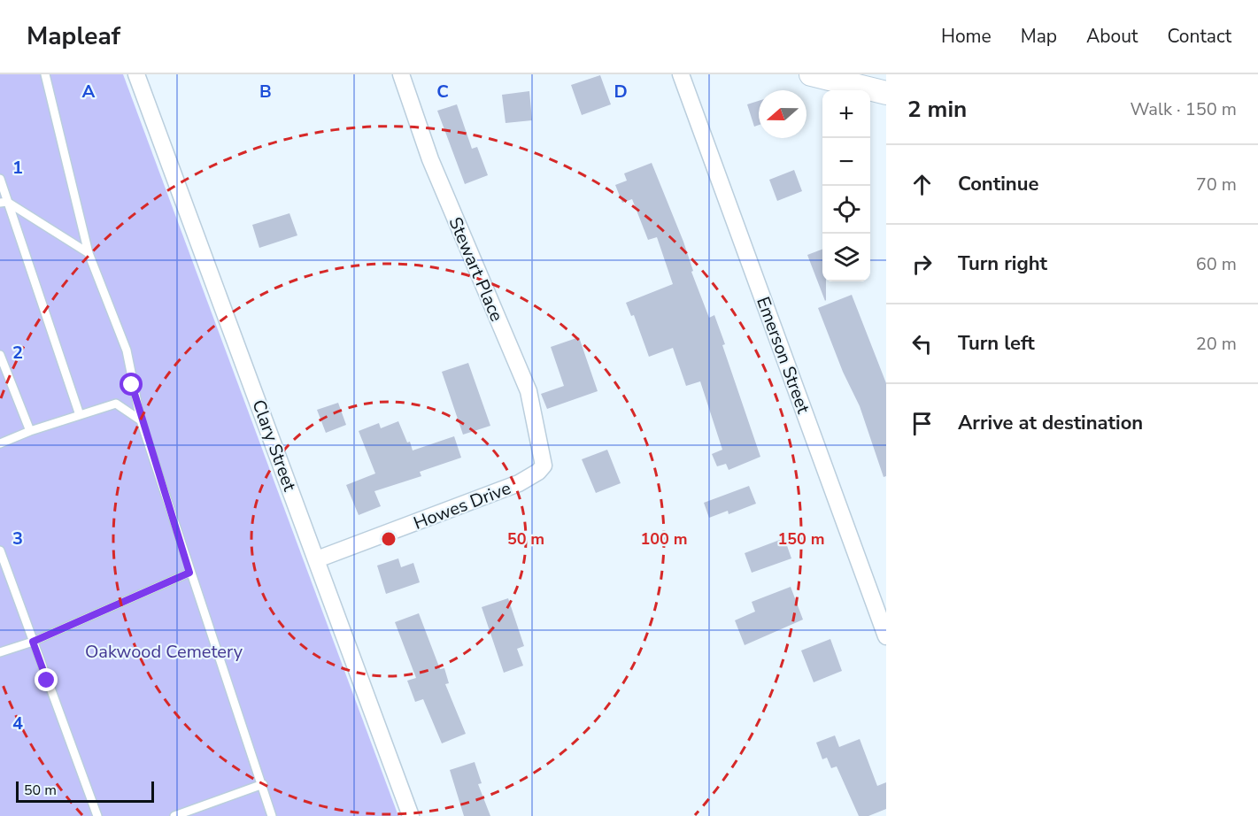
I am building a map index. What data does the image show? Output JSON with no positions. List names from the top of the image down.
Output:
{
  "streets": {
    "street": [
      "Stewart Place",
      "Emerson Street",
      "Clary Street",
      "Howes Drive"
    ]
  },
  "crossings": [
    ["Stewart Place", "Howes Drive"],
    ["Clary Street", "Howes Drive"]
  ],
  "parks": ["Oakwood Cemetery"],
  "scale_bar": "50 m",
  "north": "left",
  "page": {
    "header": "Mapleaf",
    "nav": [
      "Home",
      "Map",
      "About",
      "Contact"
    ],
    "heading": ["2 min", "Walk · 150 m"],
    "map_buttons": ["+", "−"],
    "list": [
      ["Continue", "70 m"],
      ["Turn right", "60 m"],
      ["Turn left", "20 m"],
      "Arrive at destination"
    ],
    "scale": "50 m"
  },
  "grid": {
    "columns": [
      "A",
      "B",
      "C",
      "D"
    ],
    "rows": [
      "1",
      "2",
      "3",
      "4"
    ]
  },
  "rings": ["50 m", "100 m", "150 m"]
}
